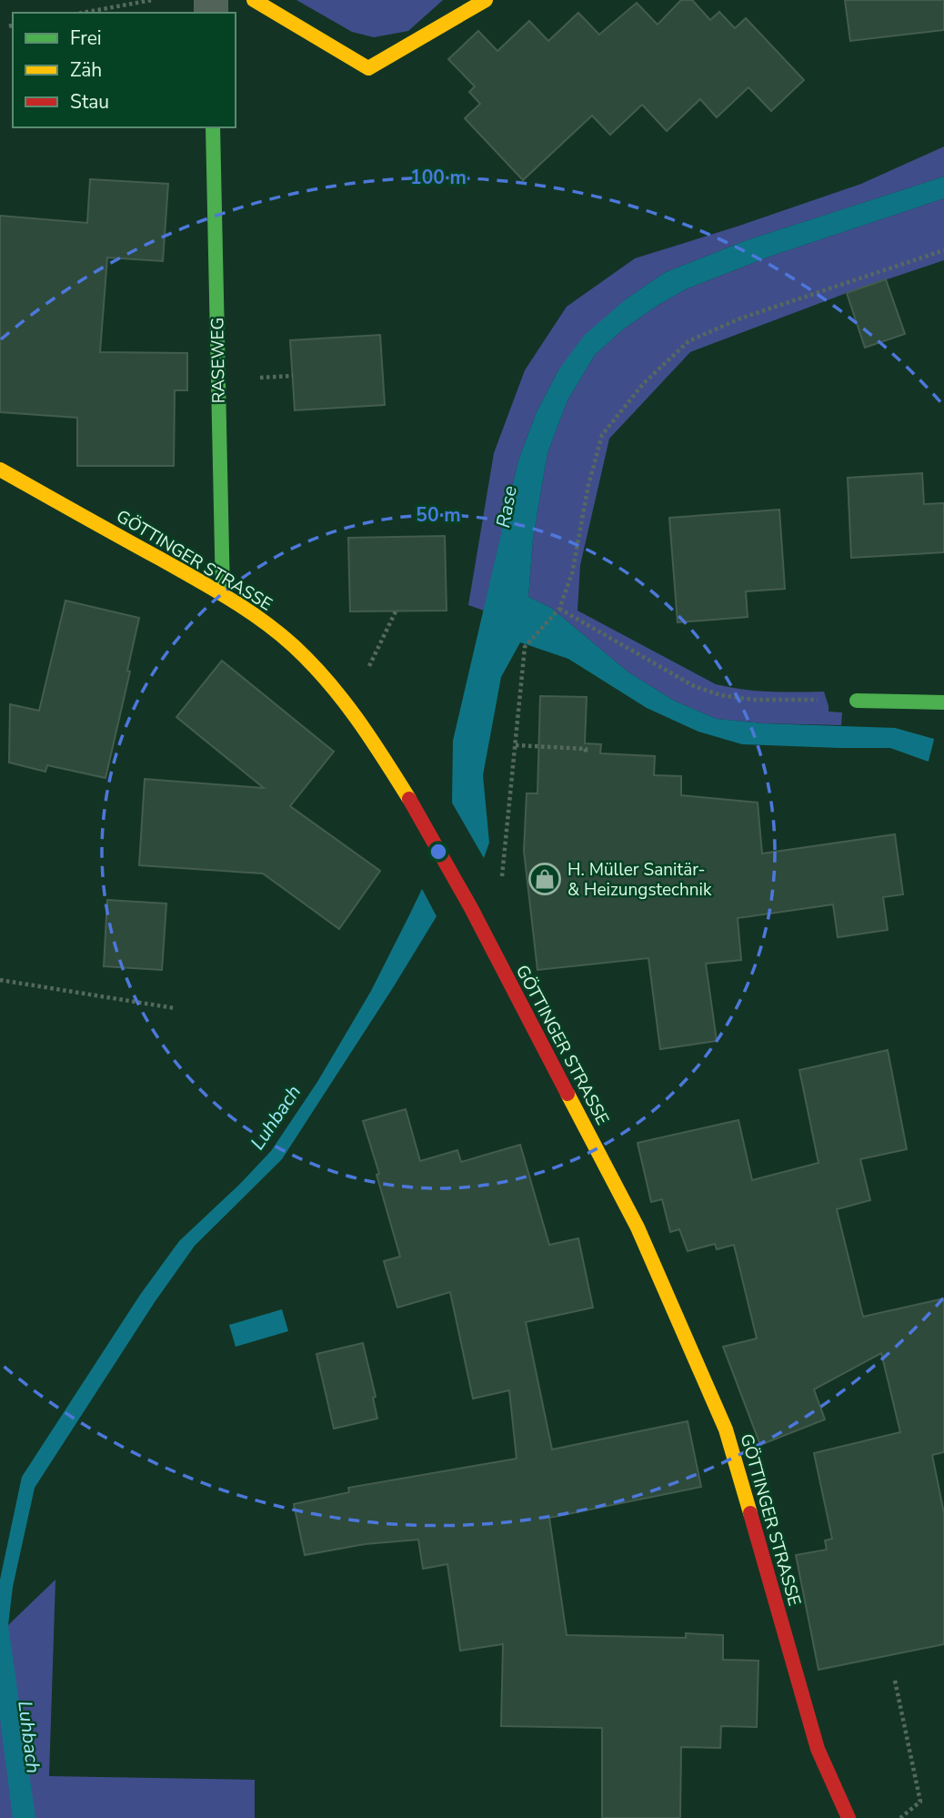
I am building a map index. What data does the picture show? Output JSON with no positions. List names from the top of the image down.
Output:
{
  "streets": {
    "street": ["RASEWEG", "GÖTTINGER STRASSE"]
  },
  "crossings": [
    ["RASEWEG", "GÖTTINGER STRASSE"]
  ],
  "water": ["Rase", "Luhbach"],
  "places": {
    "shop": ["H. Müller Sanitär- & Heizungstechnik"]
  },
  "legend": ["Frei", "Zäh", "Stau"],
  "rings": ["100 m", "50 m"]
}
